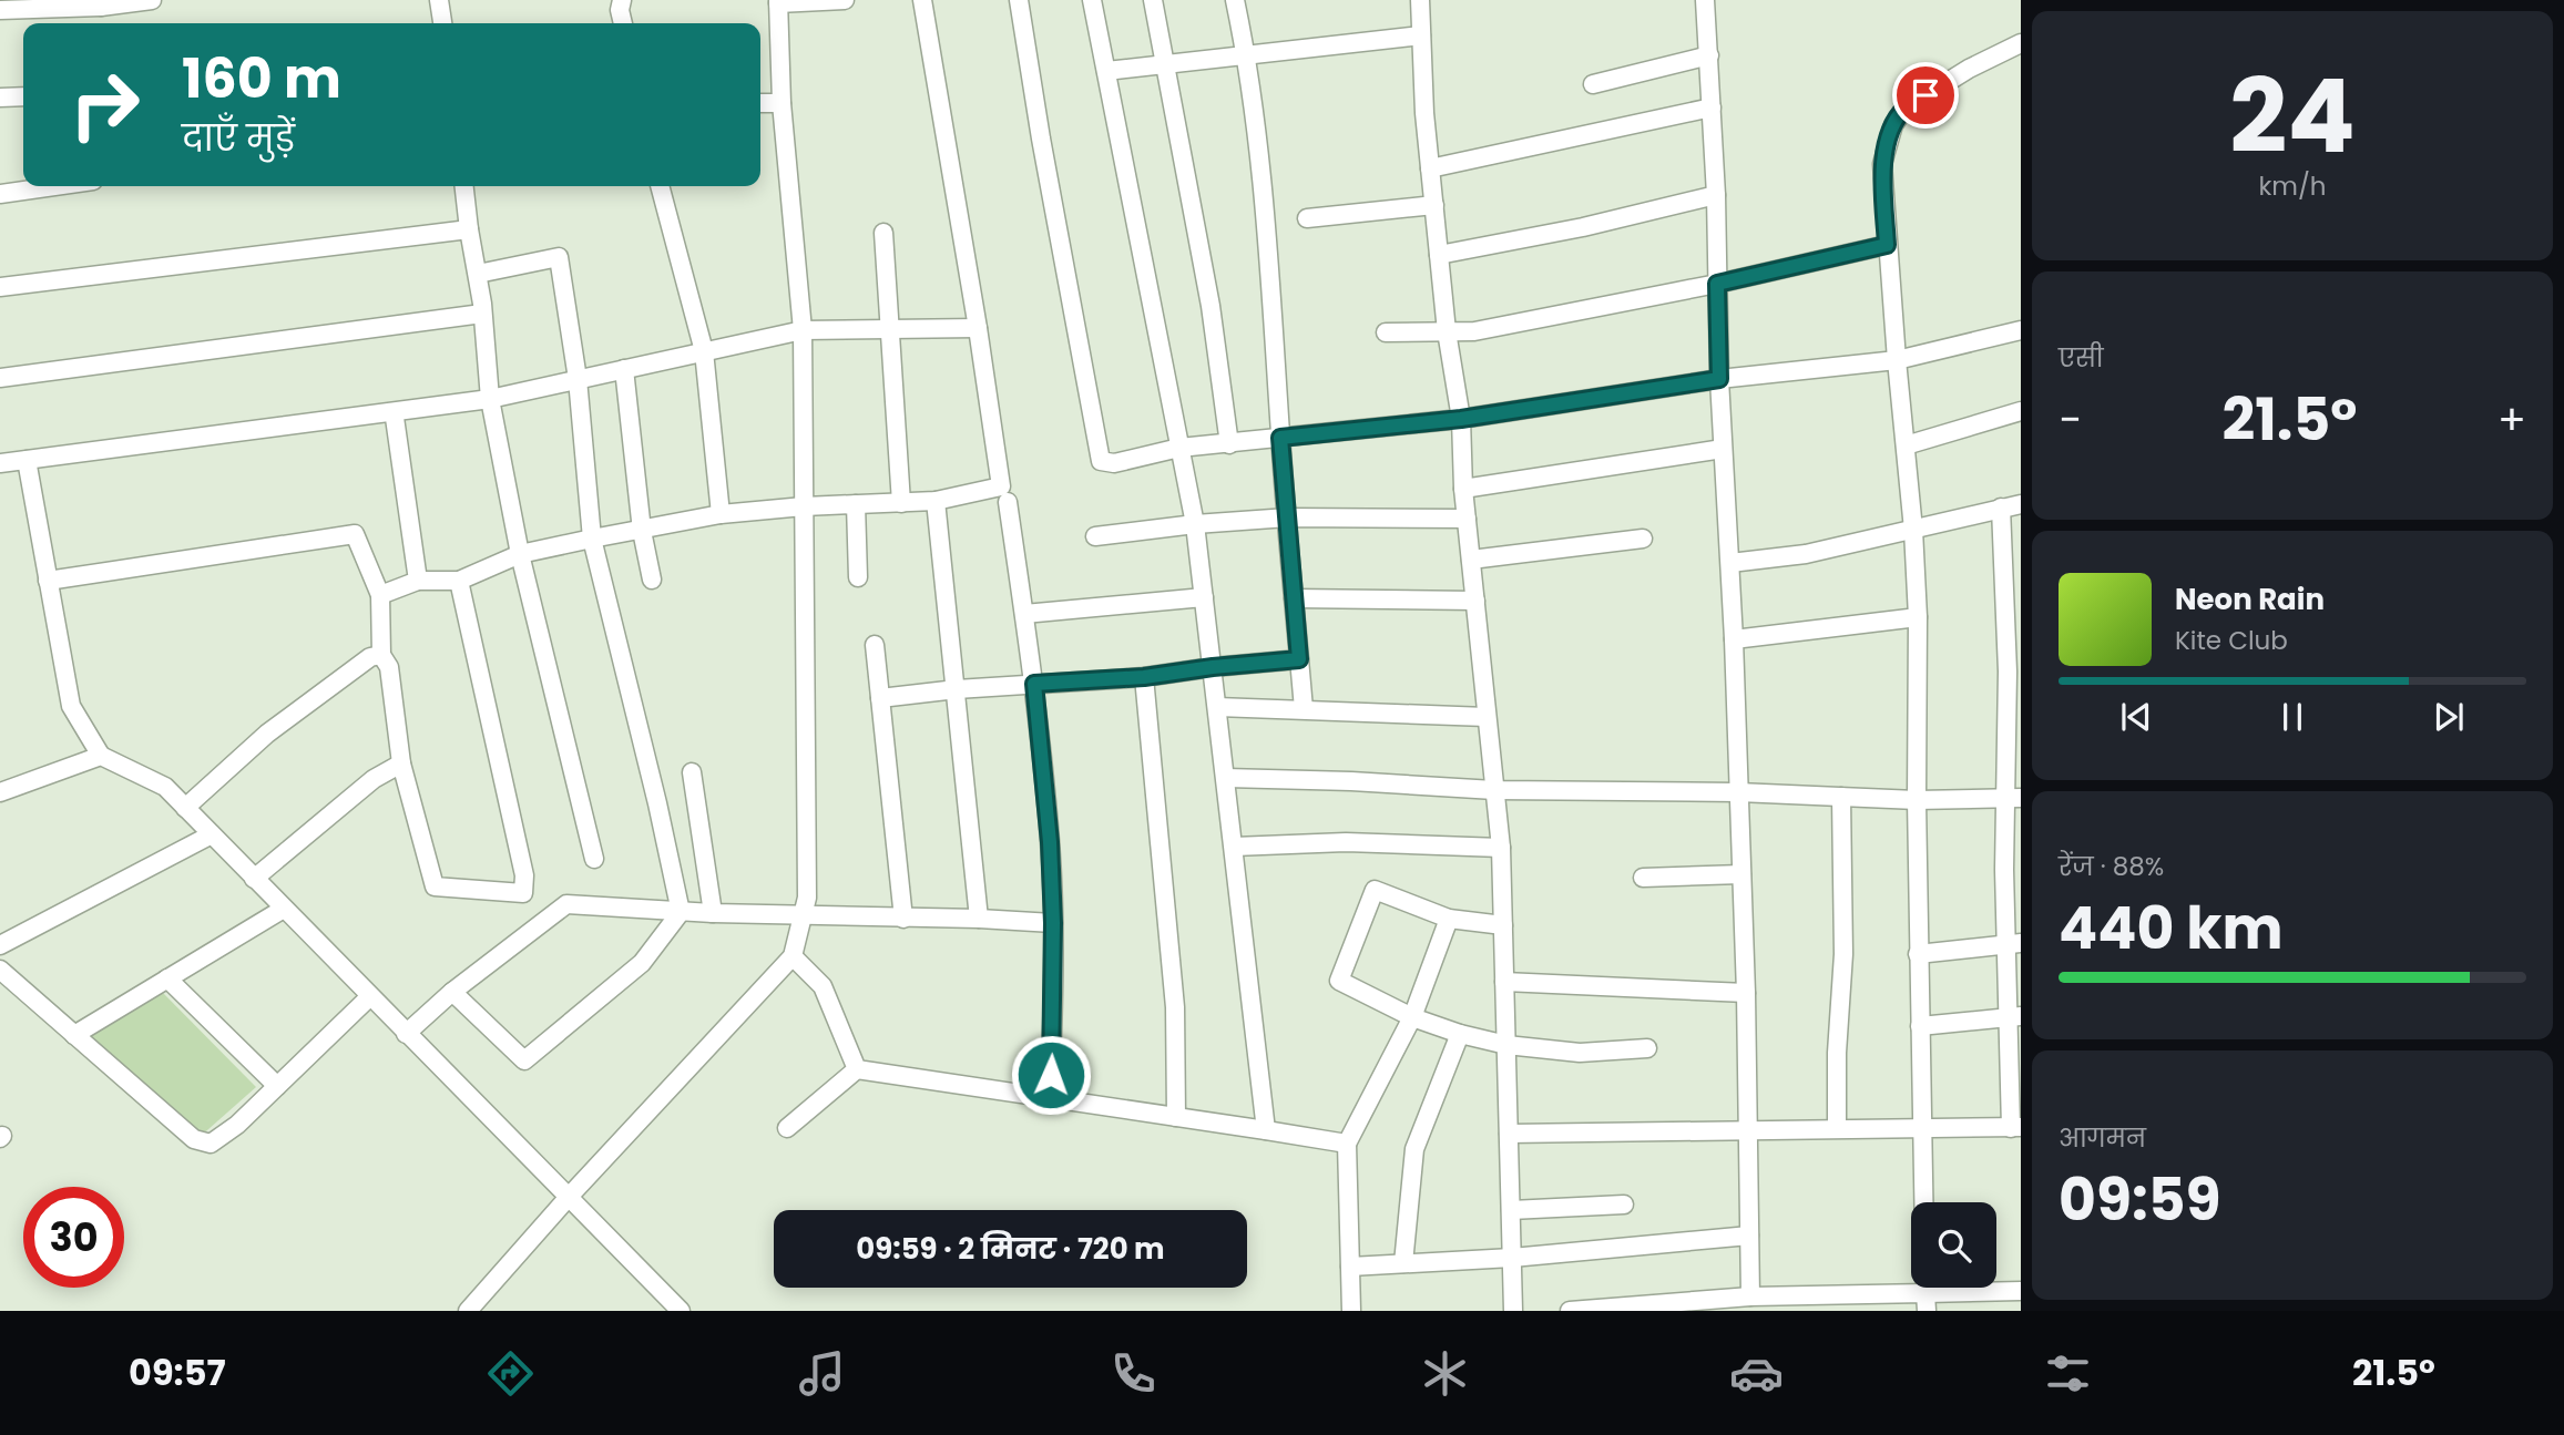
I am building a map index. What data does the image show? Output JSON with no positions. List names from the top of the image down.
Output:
{
  "page": {
    "tile": [
      ["24", "km/h"],
      "एसी",
      ["रेंज · 88%", "440 km"],
      ["आगमन", "09:59"]
    ],
    "turn": ["160 m", "दाएँ मुड़ें"],
    "heat": ["−", "21.5°", "+"],
    "song": ["Neon Rain", "Kite Club"],
    "limit": "30",
    "trip": "09:59 · 2 मिनट · 720 m",
    "tabs": ["09:57", "21.5°"]
  }
}
